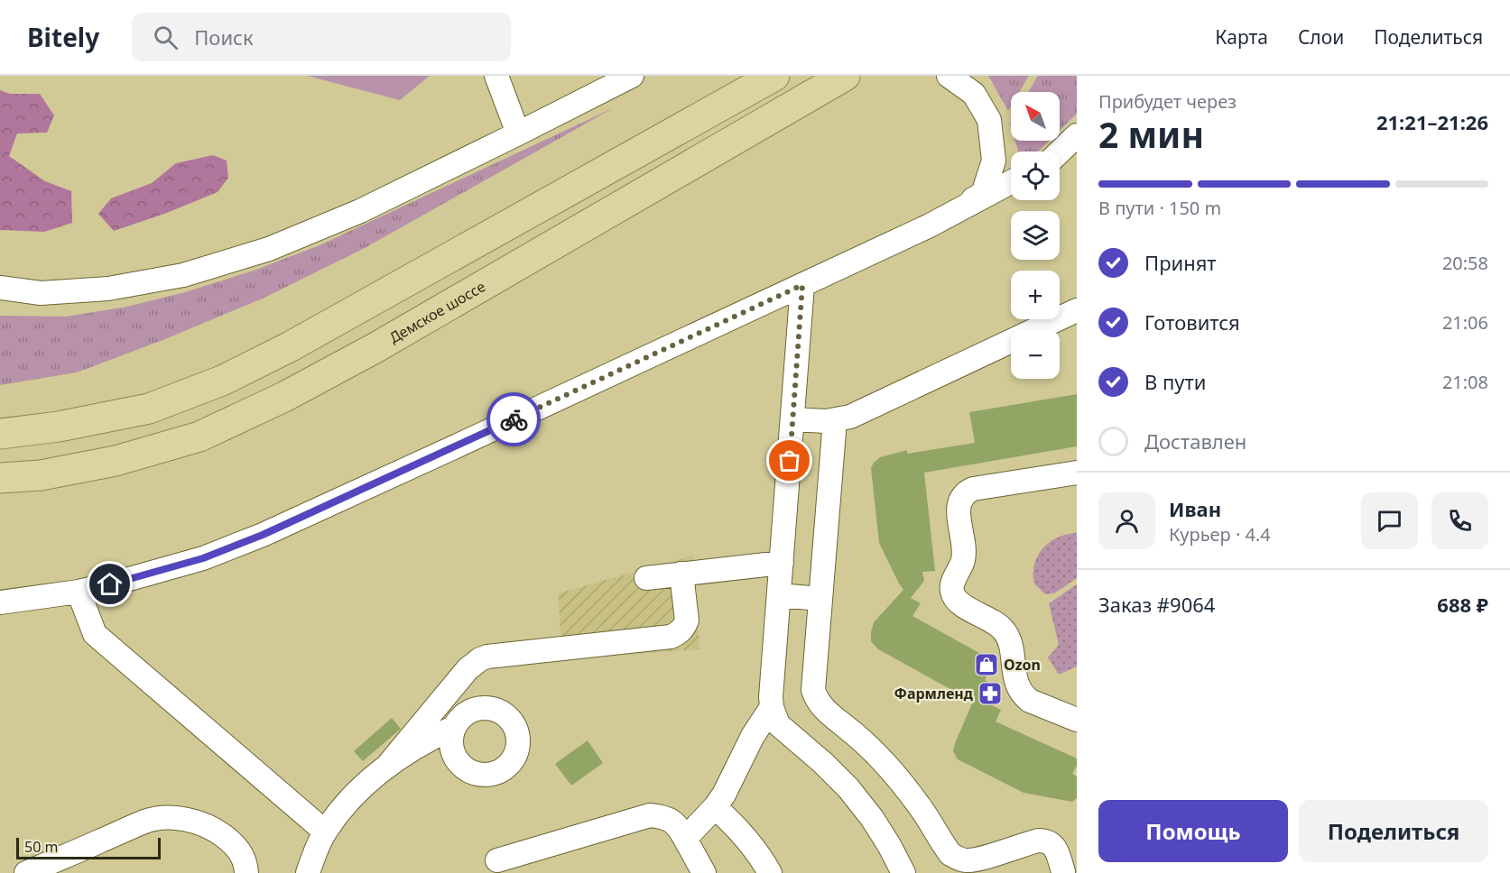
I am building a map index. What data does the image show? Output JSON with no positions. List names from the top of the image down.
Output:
{
  "streets": {
    "main road": ["Демское шоссе"]
  },
  "places": {
    "shop": ["Ozon"],
    "pharmacy": ["Фармленд"]
  },
  "scale_bar": "50 m",
  "north": "top left",
  "page": {
    "header": "Bitely",
    "search": "Поиск",
    "nav": ["Карта", "Слои", "Поделиться"],
    "heading": ["2 мин", "Прибудет через", "21:21–21:26"],
    "panel": [
      "Иван",
      "Курьер · 4.4",
      "Заказ #9064",
      "688 ₽"
    ],
    "map_buttons": ["+", "−"],
    "bar": "В пути · 150 m",
    "list": [
      ["Принят", "20:58"],
      ["Готовится", "21:06"],
      ["В пути", "21:08"],
      "Доставлен"
    ],
    "buttons": ["Помощь", "Поделиться"],
    "scale": "50 m"
  }
}
